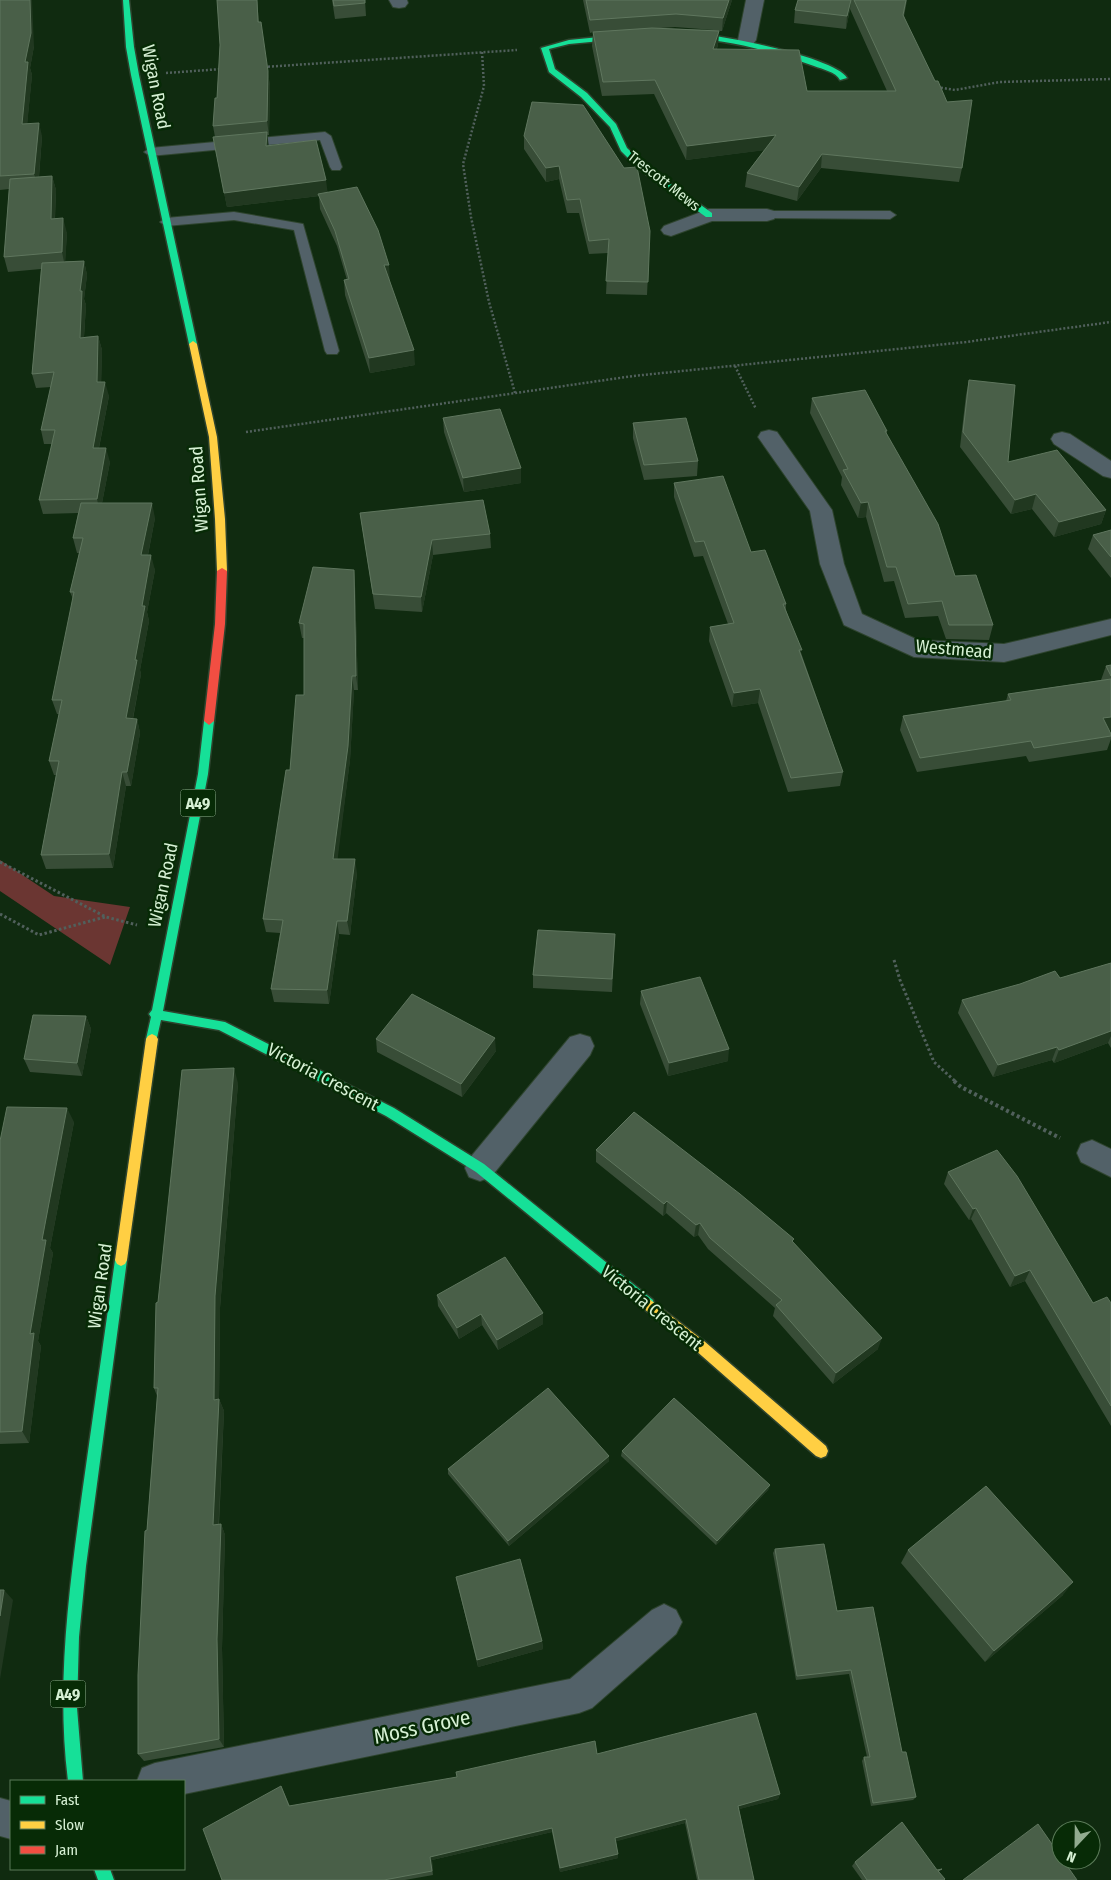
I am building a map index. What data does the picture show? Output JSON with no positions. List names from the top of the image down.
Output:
{
  "streets": {
    "main road": [
      "Wigan Road",
      "Trescott Mews",
      "A49",
      "Victoria Crescent"
    ],
    "street": ["Westmead", "Moss Grove"]
  },
  "crossings": [
    ["Wigan Road", "Victoria Crescent"]
  ],
  "legend": ["Fast", "Slow", "Jam"],
  "north": "bottom"
}
